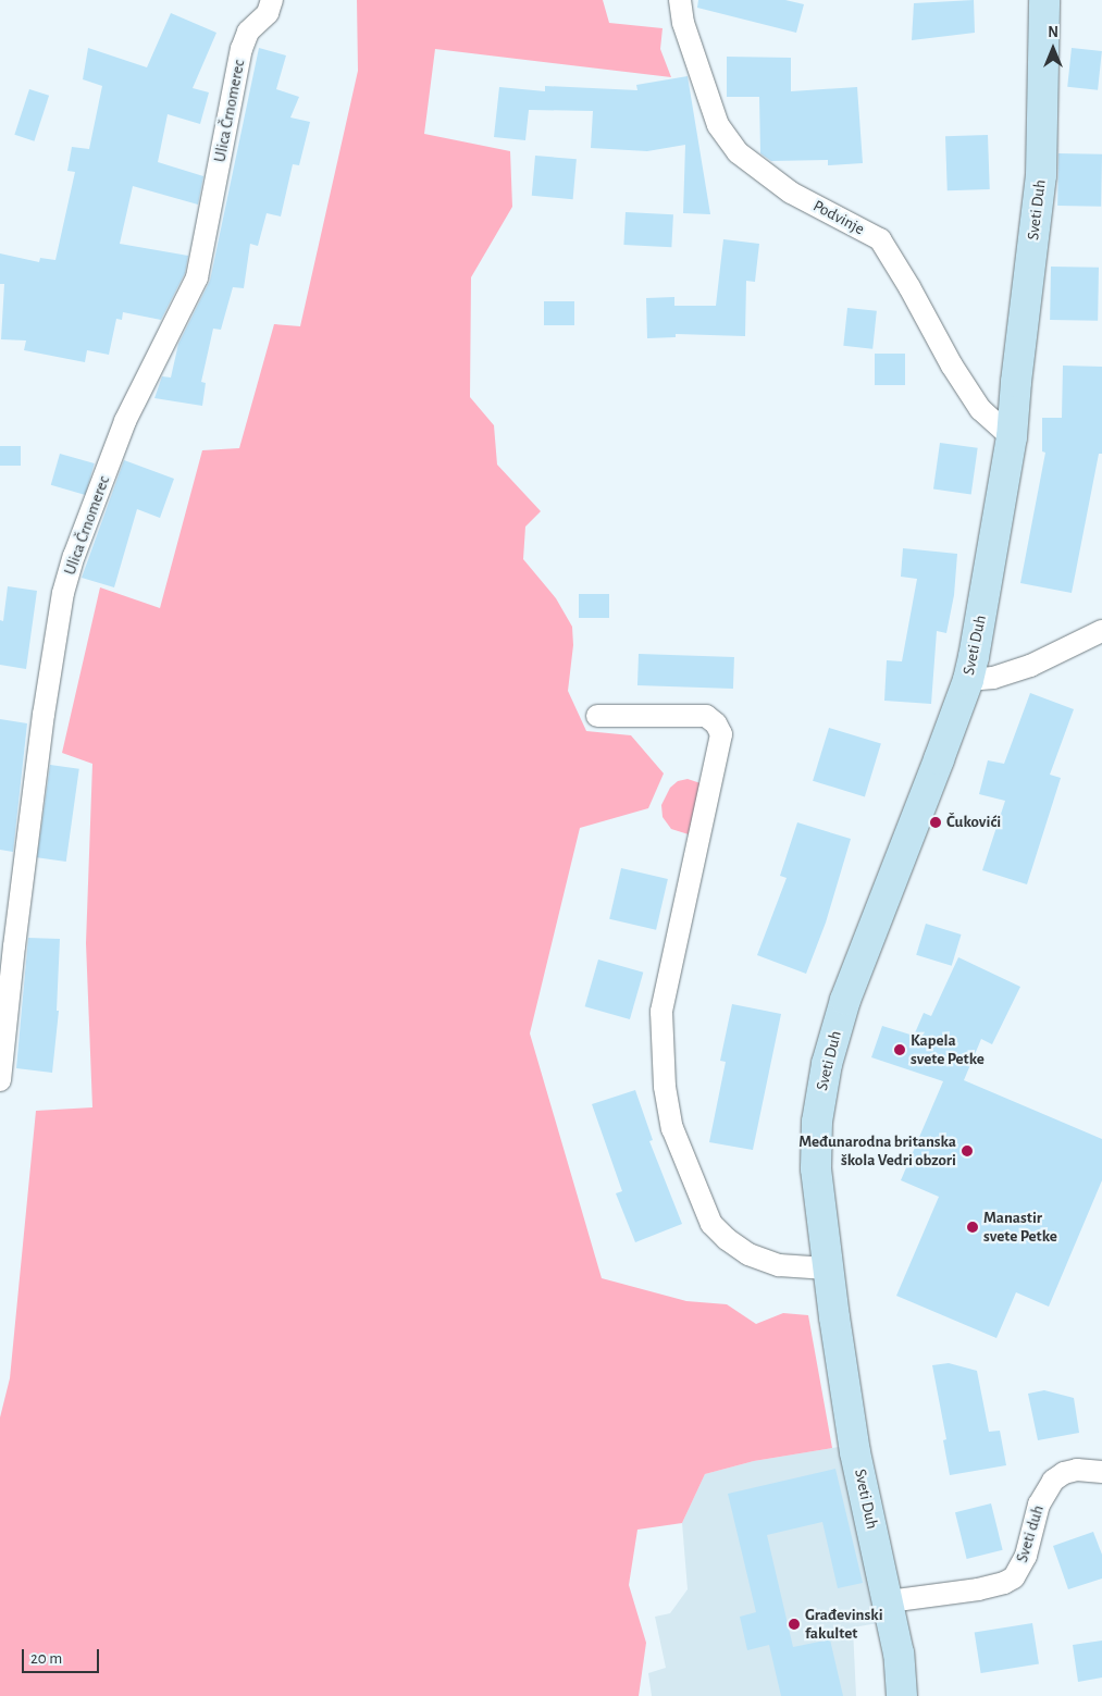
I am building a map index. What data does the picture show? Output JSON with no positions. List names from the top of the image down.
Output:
{
  "streets": {
    "main road": ["Sveti Duh"],
    "street": ["Ulica Črnomerec", "Podvinje", "Sveti duh"]
  },
  "crossings": [
    ["Sveti Duh", "Podvinje"],
    ["Sveti Duh", "Sveti duh"]
  ],
  "places": [
    "Čukovići",
    "Kapela svete Petke",
    "Međunarodna britanska škola Vedri obzori",
    "Manastir svete Petke",
    "Građevinski fakultet"
  ],
  "scale_bar": "20 m",
  "north": "top"
}
